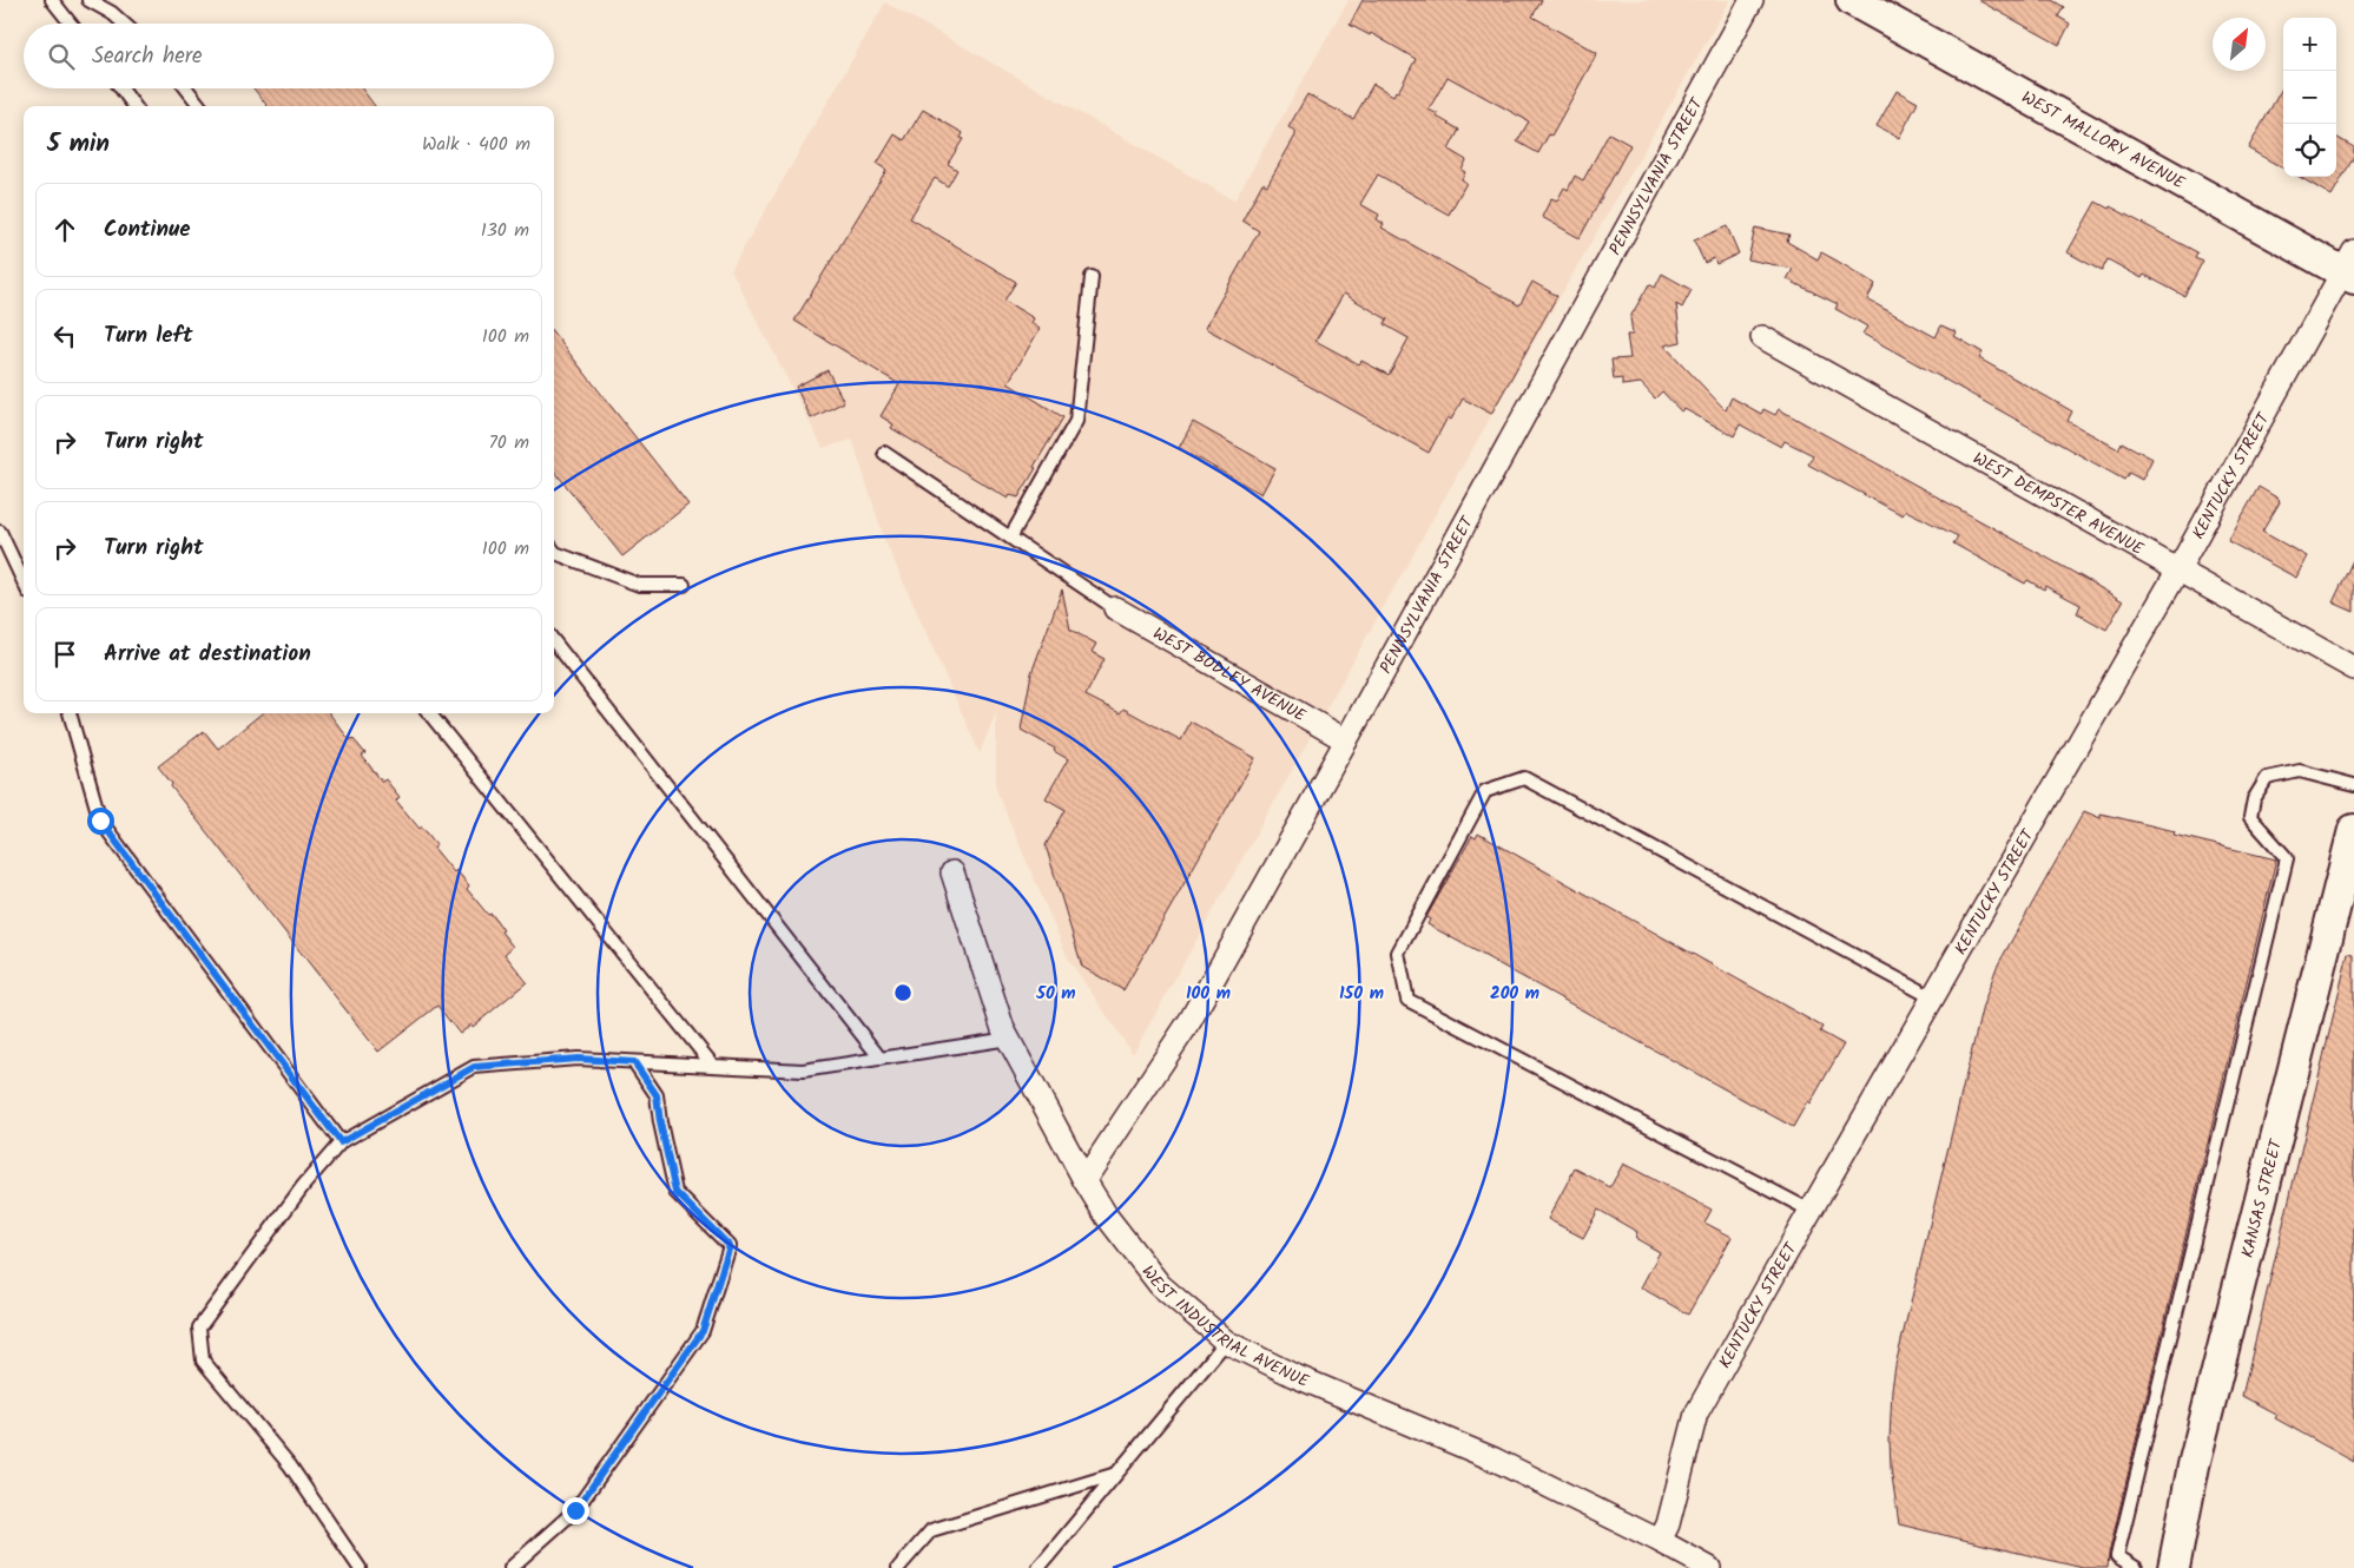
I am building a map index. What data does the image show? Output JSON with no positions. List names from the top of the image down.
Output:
{
  "streets": {
    "street": [
      "WEST MALLORY AVENUE",
      "PENNSYLVANIA STREET",
      "KENTUCKY STREET",
      "WEST DEMPSTER AVENUE",
      "WEST BODLEY AVENUE",
      "KANSAS STREET",
      "WEST INDUSTRIAL AVENUE"
    ]
  },
  "crossings": [
    ["WEST MALLORY AVENUE", "KENTUCKY STREET"],
    ["PENNSYLVANIA STREET", "WEST BODLEY AVENUE"],
    ["PENNSYLVANIA STREET", "WEST INDUSTRIAL AVENUE"],
    ["KENTUCKY STREET", "WEST DEMPSTER AVENUE"],
    ["KENTUCKY STREET", "WEST INDUSTRIAL AVENUE"]
  ],
  "north": "top right",
  "page": {
    "map_buttons": ["+", "−"],
    "search": "Search here",
    "heading": ["5 min", "Walk · 400 m"],
    "list": [
      ["Continue", "130 m"],
      ["Turn left", "100 m"],
      ["Turn right", "70 m"],
      ["Turn right", "100 m"],
      "Arrive at destination"
    ]
  },
  "rings": [
    "50 m",
    "100 m",
    "150 m",
    "200 m"
  ]
}
